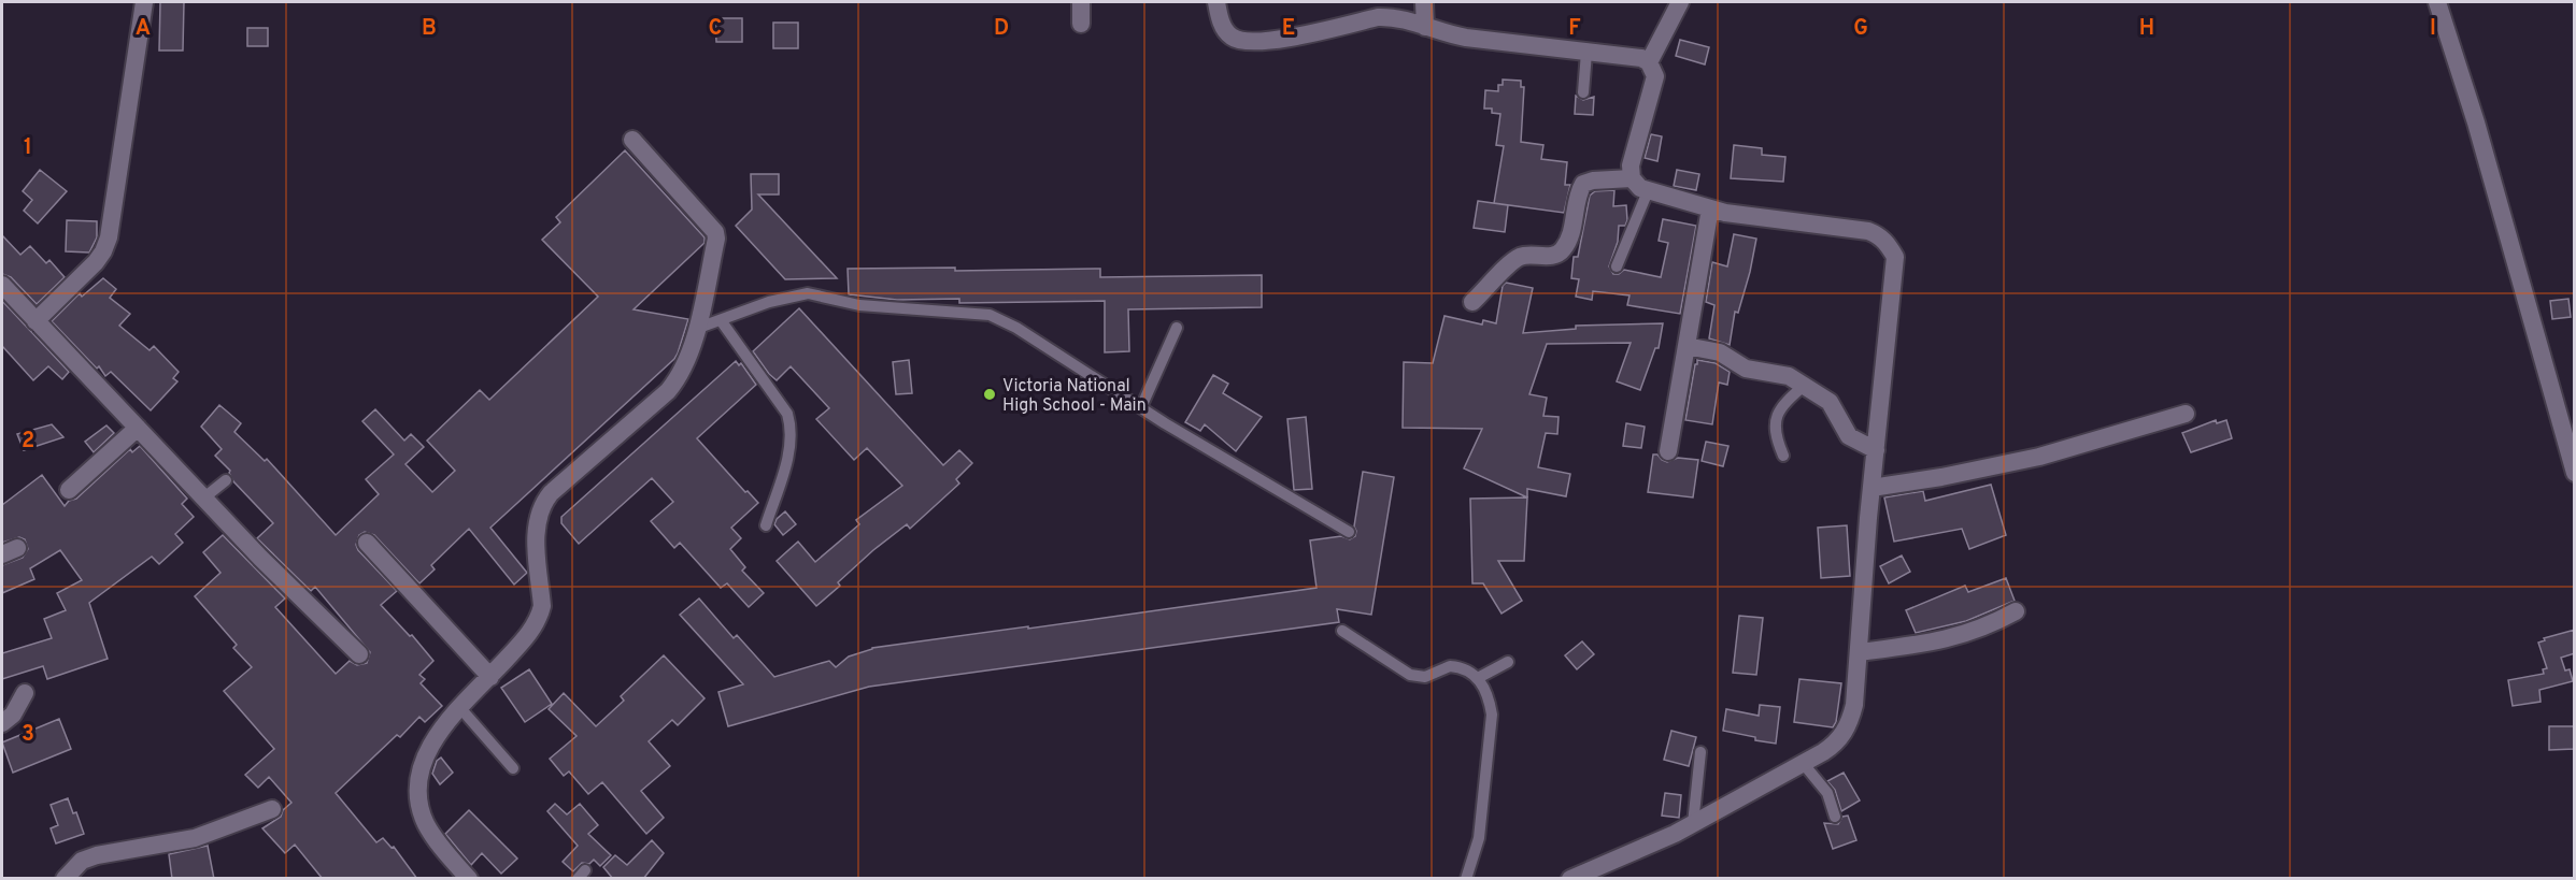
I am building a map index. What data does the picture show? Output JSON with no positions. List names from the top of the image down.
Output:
{
  "places": ["Victoria National High School - Main"],
  "grid": {
    "columns": [
      "A",
      "B",
      "C",
      "D",
      "E",
      "F",
      "G",
      "H",
      "I"
    ],
    "rows": ["1", "2", "3"]
  }
}
